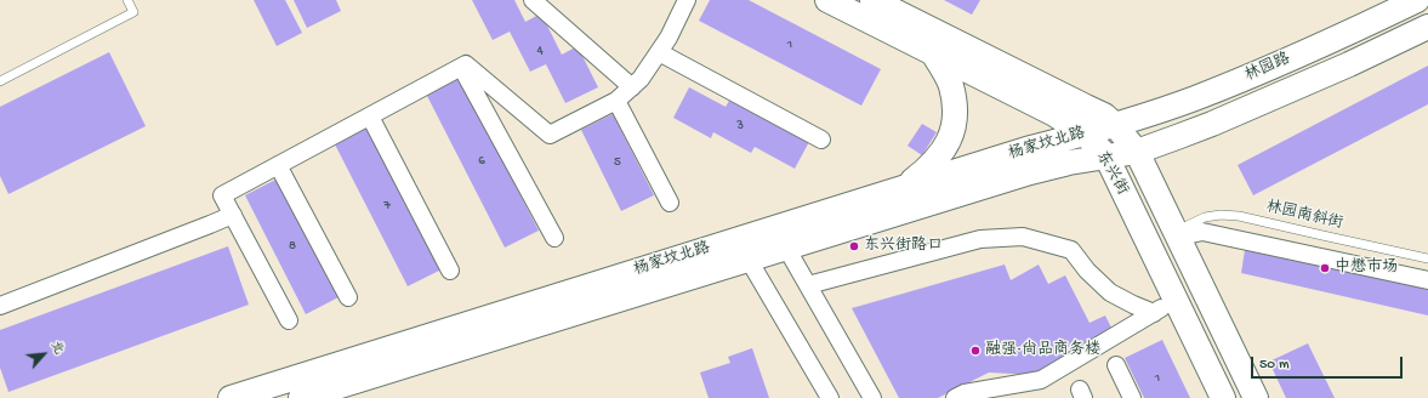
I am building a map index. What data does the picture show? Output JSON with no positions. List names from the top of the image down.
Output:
{
  "streets": {
    "main road": ["林园路", "杨家坟北路", "东兴街"],
    "lane": ["林园南斜街"]
  },
  "crossings": [
    ["林园路", "杨家坟北路"],
    ["林园路", "东兴街"],
    ["杨家坟北路", "东兴街"],
    ["东兴街", "林园南斜街"]
  ],
  "places": ["东兴街路口", "中懋市场", "融强·尚品商务楼"],
  "house_numbers": [
    "1",
    "4",
    "3",
    "6",
    "5",
    "7",
    "8",
    "1"
  ],
  "scale_bar": "50 m",
  "north": "top right"
}
